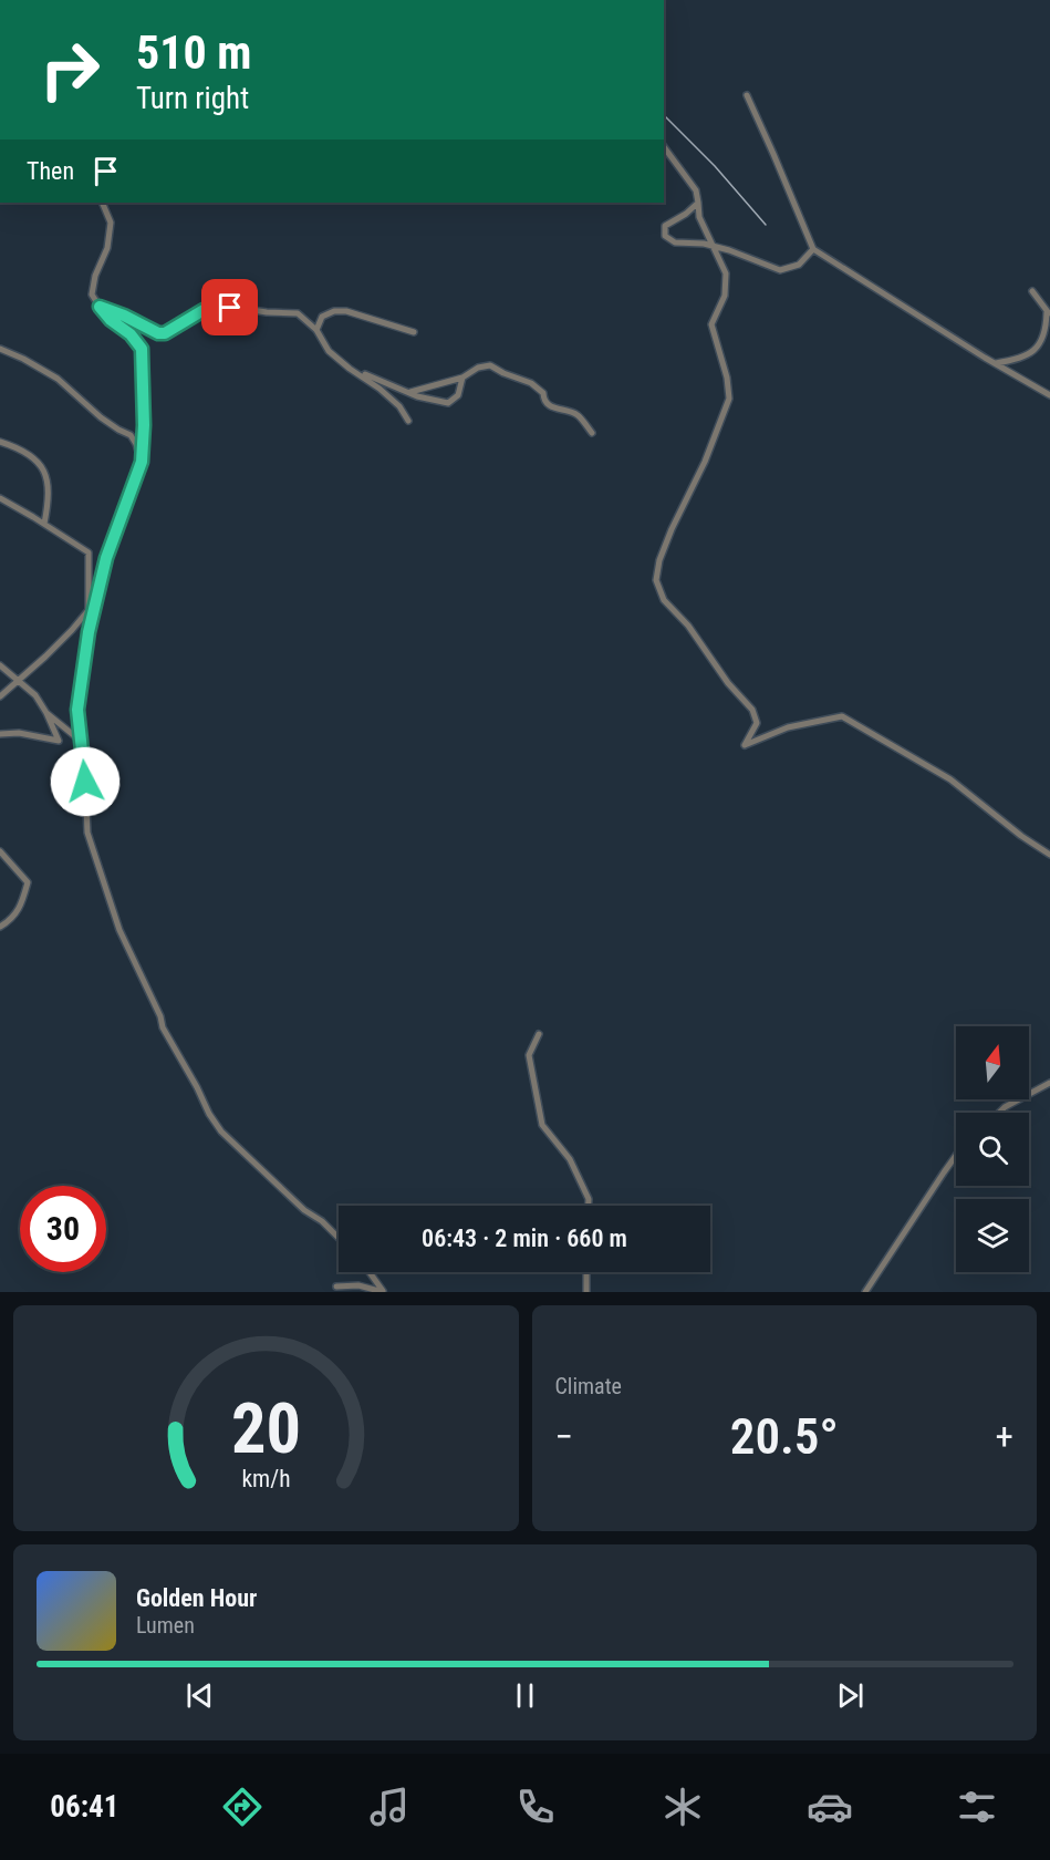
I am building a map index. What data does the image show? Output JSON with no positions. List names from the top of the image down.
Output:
{
  "north": "top",
  "page": {
    "turn": ["510 m", "Turn right"],
    "then": "Then",
    "limit": "30",
    "trip": "06:43 · 2 min · 660 m",
    "tile": "Climate",
    "heat": ["−", "20.5°", "+"],
    "song": ["Golden Hour", "Lumen"],
    "tabs": "06:41",
    "gauge": ["20", "km/h"]
  }
}
